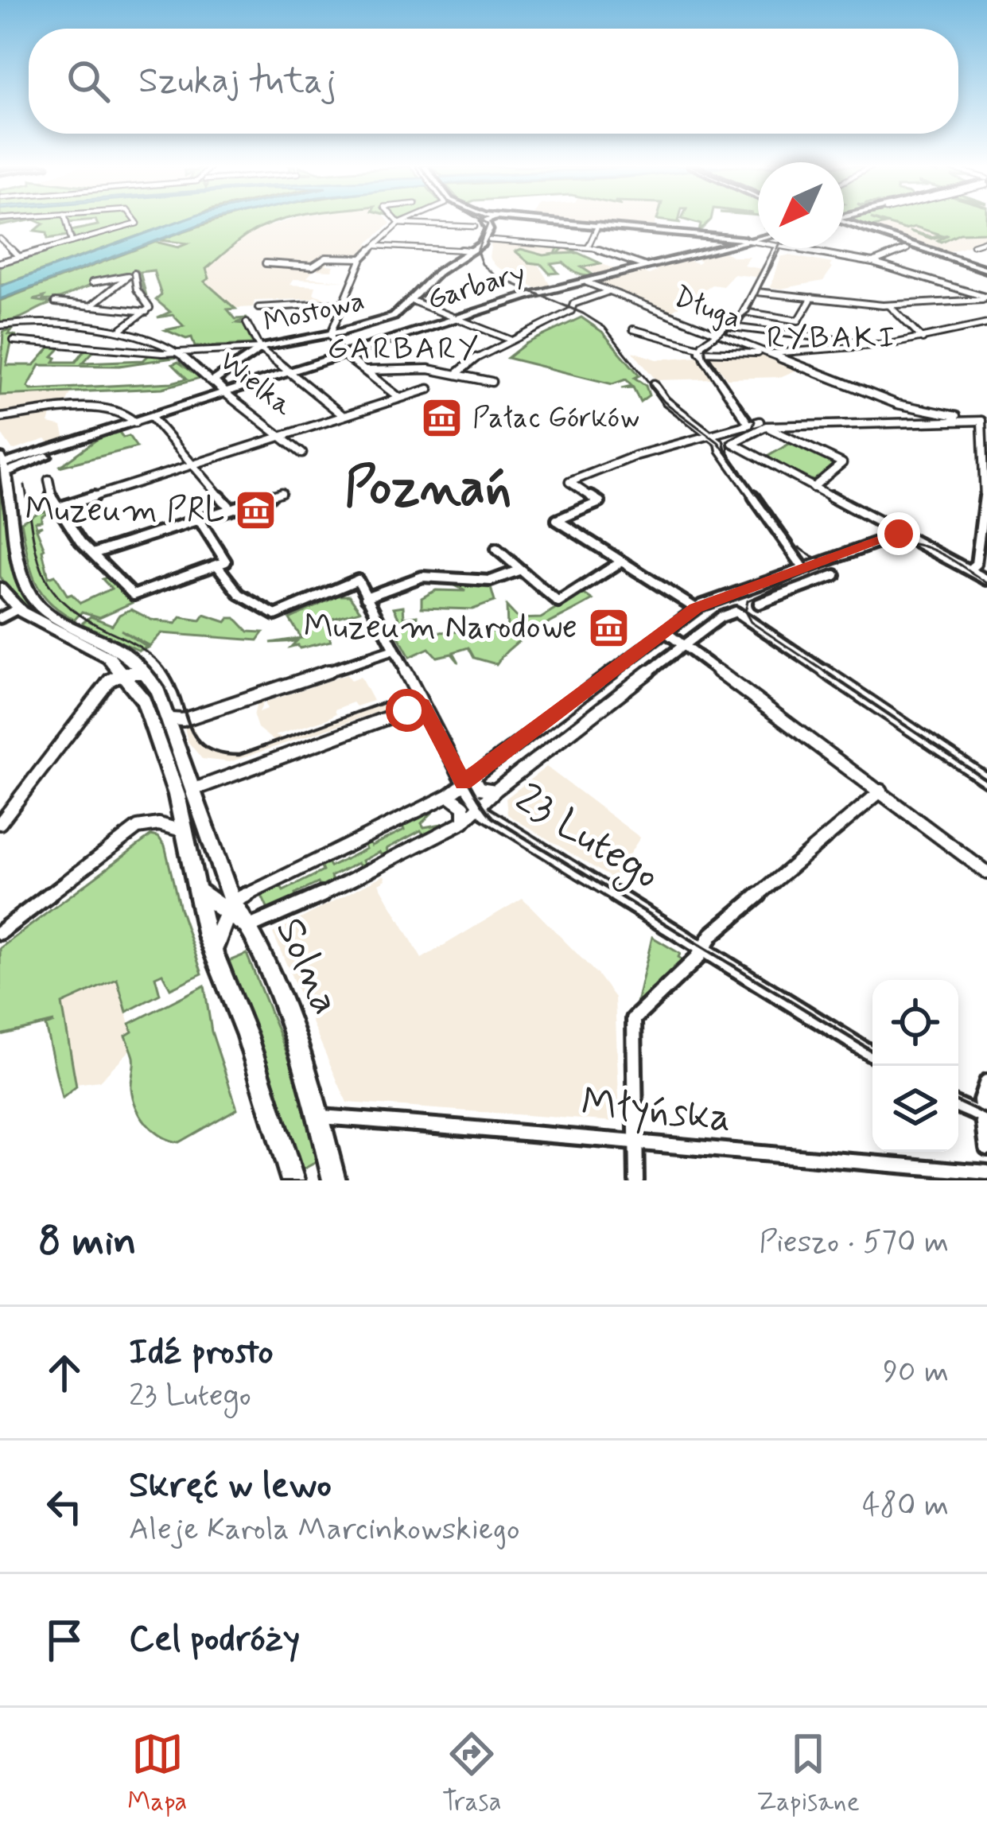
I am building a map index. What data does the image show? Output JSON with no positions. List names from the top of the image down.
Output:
{
  "streets": {
    "street": [
      "Garbary",
      "Długa",
      "Mostowa",
      "Wielka",
      "23 Lutego",
      "Solna",
      "Młyńska"
    ]
  },
  "crossings": [
    ["Garbary", "Długa"],
    ["Garbary", "Wielka"],
    ["Mostowa", "Wielka"],
    ["Solna", "Młyńska"]
  ],
  "districts": ["RYBAKI", "GARBARY", "Poznań"],
  "places": {
    "museum": ["Pałac Górków", "Muzeum PRL", "Muzeum Narodowe"]
  },
  "north": "bottom left",
  "page": {
    "search": "Szukaj tutaj",
    "heading": ["8 min", "Pieszo · 570 m"],
    "list": [
      ["Idź prosto", "23 Lutego", "90 m"],
      ["Skręć w lewo", "Aleje Karola Marcinkowskiego", "480 m"],
      "Cel podróży"
    ],
    "nav": ["Mapa", "Trasa", "Zapisane"]
  }
}
